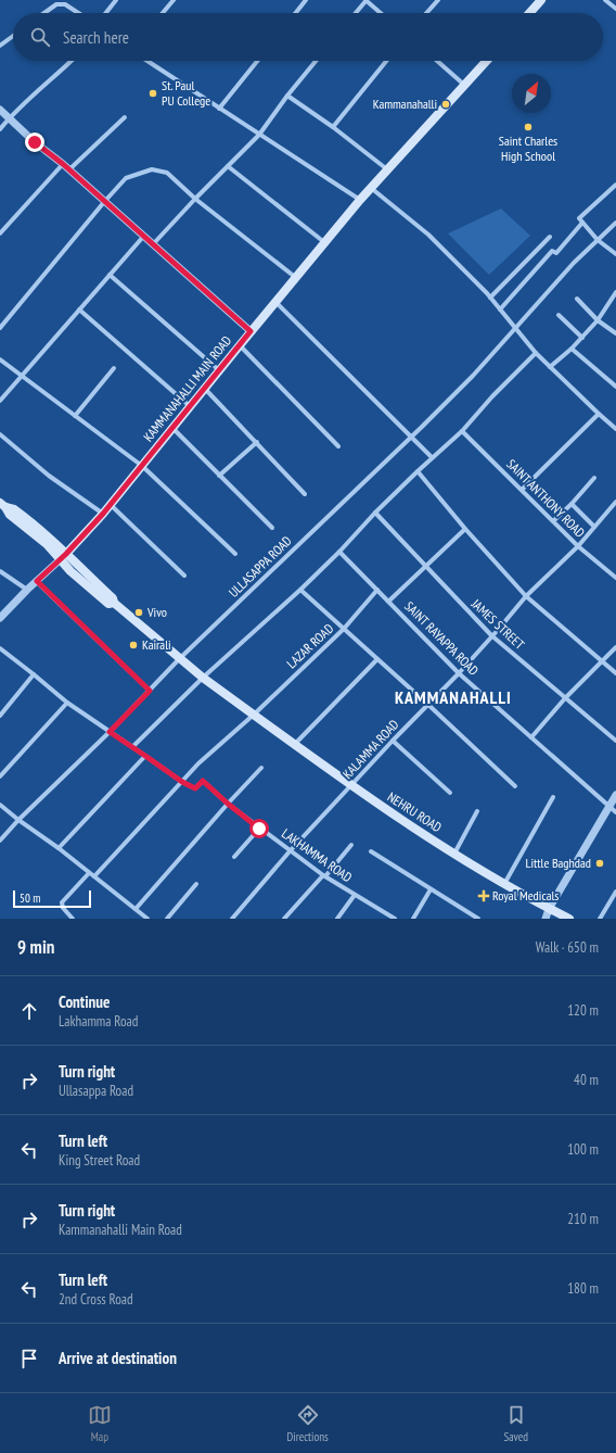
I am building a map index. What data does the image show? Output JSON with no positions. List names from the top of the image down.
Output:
{
  "streets": {
    "main road": ["KAMMANAHALLI MAIN ROAD", "NEHRU ROAD"],
    "street": [
      "SAINT ANTHONY ROAD",
      "ULLASAPPA ROAD",
      "JAMES STREET",
      "SAINT RAYAPPA ROAD",
      "LAZAR ROAD",
      "KALAMMA ROAD",
      "LAKHAMMA ROAD"
    ]
  },
  "crossings": [
    ["KAMMANAHALLI MAIN ROAD", "NEHRU ROAD"],
    ["SAINT ANTHONY ROAD", "KALAMMA ROAD"],
    ["ULLASAPPA ROAD", "NEHRU ROAD"],
    ["JAMES STREET", "KALAMMA ROAD"],
    ["SAINT RAYAPPA ROAD", "LAZAR ROAD"],
    ["SAINT RAYAPPA ROAD", "KALAMMA ROAD"],
    ["LAZAR ROAD", "NEHRU ROAD"],
    ["KALAMMA ROAD", "NEHRU ROAD"],
    ["KALAMMA ROAD", "LAKHAMMA ROAD"]
  ],
  "districts": ["KAMMANAHALLI"],
  "places": {
    "other": [
      "St. Paul PU College",
      "Kammanahalli",
      "Saint Charles High School",
      "Vivo",
      "Kairali",
      "Little Baghdad"
    ],
    "health": ["Royal Medicals"]
  },
  "scale_bar": "50 m",
  "north": "top right",
  "page": {
    "search": "Search here",
    "scale": "50 m",
    "heading": ["9 min", "Walk · 650 m"],
    "list": [
      ["Continue", "Lakhamma Road", "120 m"],
      ["Turn right", "Ullasappa Road", "40 m"],
      ["Turn left", "King Street Road", "100 m"],
      ["Turn right", "Kammanahalli Main Road", "210 m"],
      ["Turn left", "2nd Cross Road", "180 m"],
      "Arrive at destination"
    ],
    "nav": ["Map", "Directions", "Saved"]
  }
}
